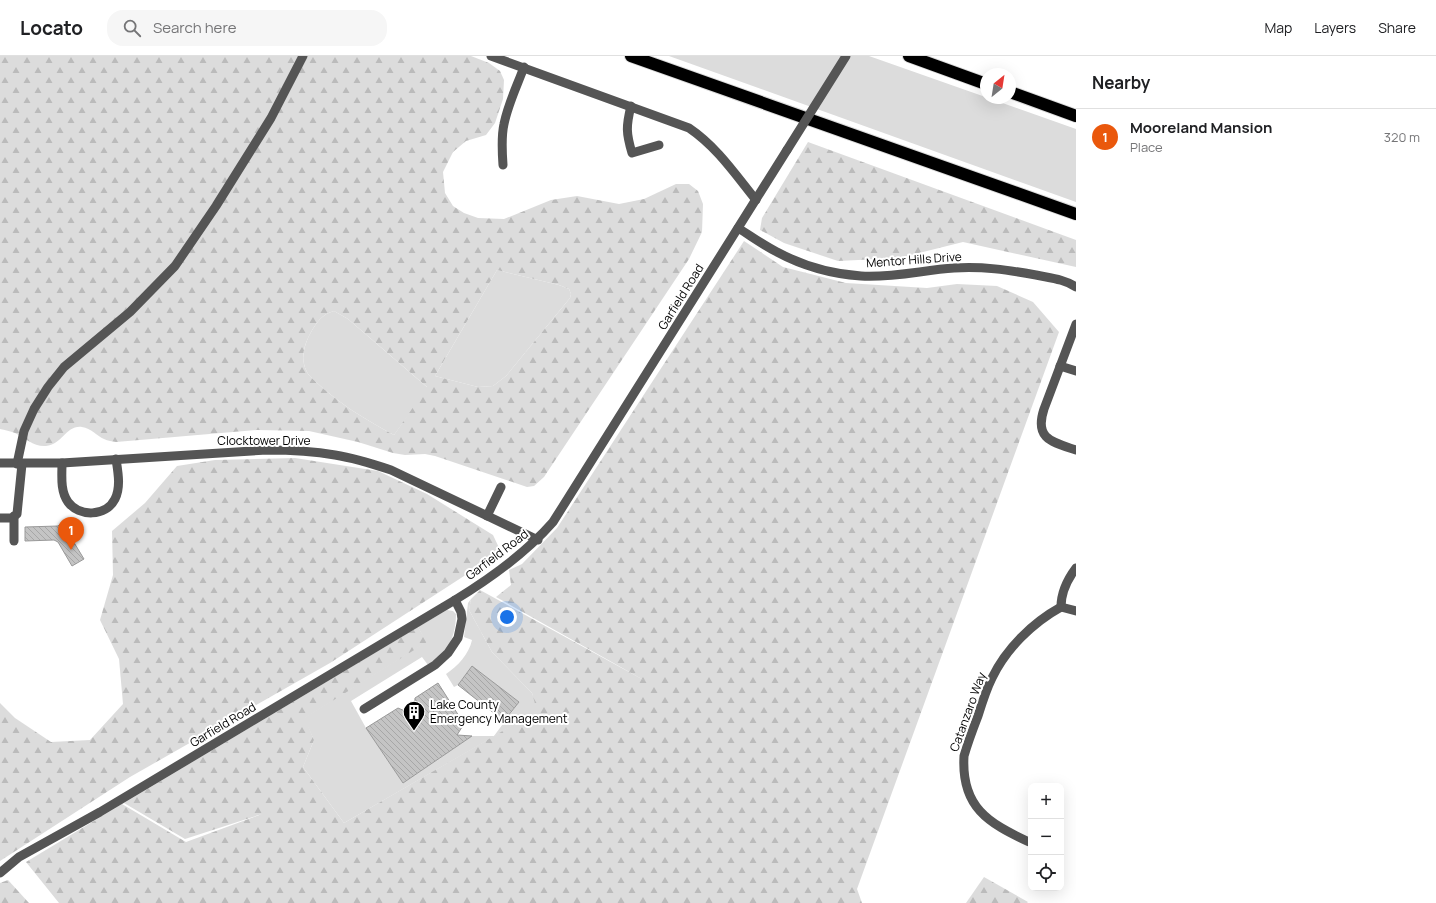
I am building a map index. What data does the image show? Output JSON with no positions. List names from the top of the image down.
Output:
{
  "streets": {
    "street": [
      "Mentor Hills Drive",
      "Garfield Road",
      "Clocktower Drive",
      "Catanzaro Way"
    ]
  },
  "crossings": [
    ["Mentor Hills Drive", "Garfield Road"],
    ["Garfield Road", "Clocktower Drive"]
  ],
  "places": {
    "building": ["Lake County Emergency Management"]
  },
  "north": "top right",
  "page": {
    "header": "Locato",
    "search": "Search here",
    "nav": ["Map", "Layers", "Share"],
    "heading": "Nearby",
    "list": [
      {
        "mark": "1",
        "name": "Mooreland Mansion",
        "note": "Place",
        "value": "320 m"
      }
    ],
    "pins": "1",
    "map_buttons": ["+", "−"]
  }
}
